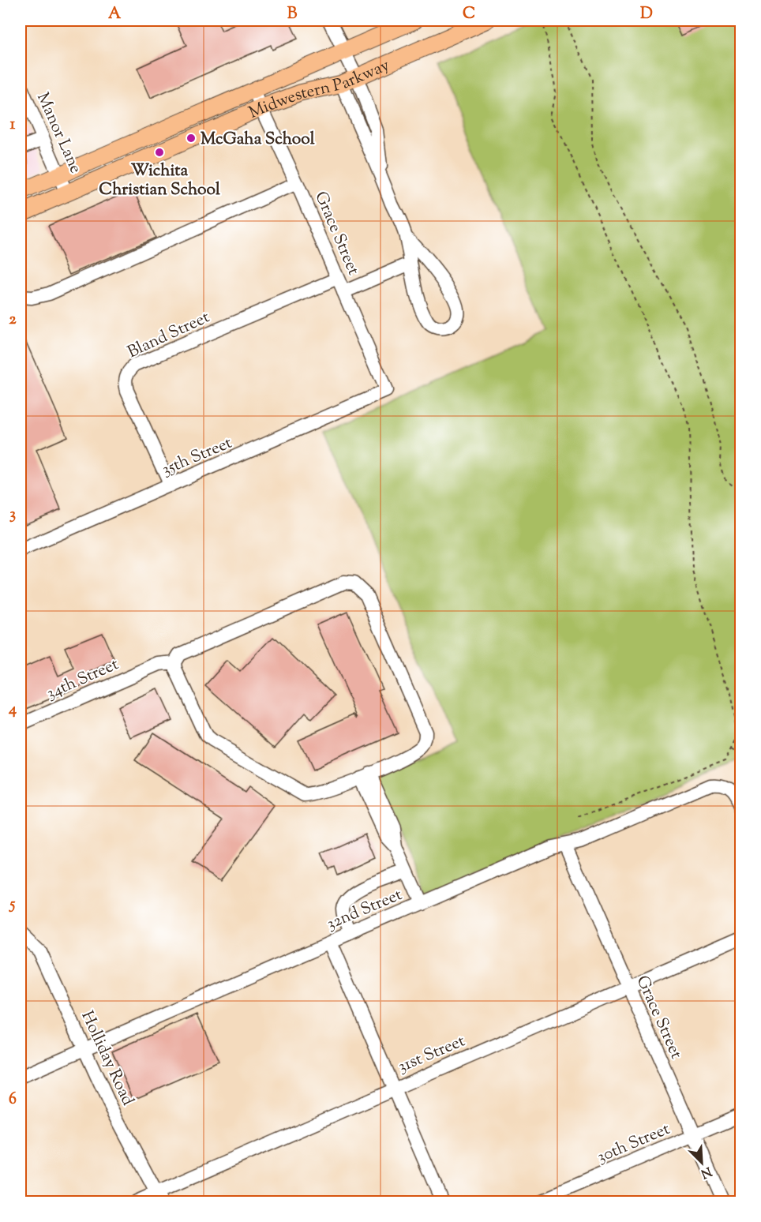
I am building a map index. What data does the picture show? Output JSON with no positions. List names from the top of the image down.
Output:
{
  "streets": {
    "main road": ["Midwestern Parkway"],
    "street": [
      "Manor Lane",
      "Grace Street",
      "Bland Street",
      "35th Street",
      "34th Street",
      "32nd Street",
      "31st Street",
      "Holliday Road",
      "30th Street"
    ]
  },
  "crossings": [
    ["Midwestern Parkway", "Manor Lane"],
    ["Midwestern Parkway", "Grace Street"],
    ["Grace Street", "Bland Street"],
    ["Grace Street", "35th Street"],
    ["Grace Street", "32nd Street"],
    ["Grace Street", "31st Street"],
    ["Grace Street", "30th Street"],
    ["Bland Street", "35th Street"],
    ["32nd Street", "Holliday Road"],
    ["31st Street", "Holliday Road"]
  ],
  "places": ["McGaha School", "Wichita Christian School"],
  "north": "bottom right",
  "grid": {
    "columns": [
      "A",
      "B",
      "C",
      "D"
    ],
    "rows": [
      "1",
      "2",
      "3",
      "4",
      "5",
      "6"
    ]
  }
}
